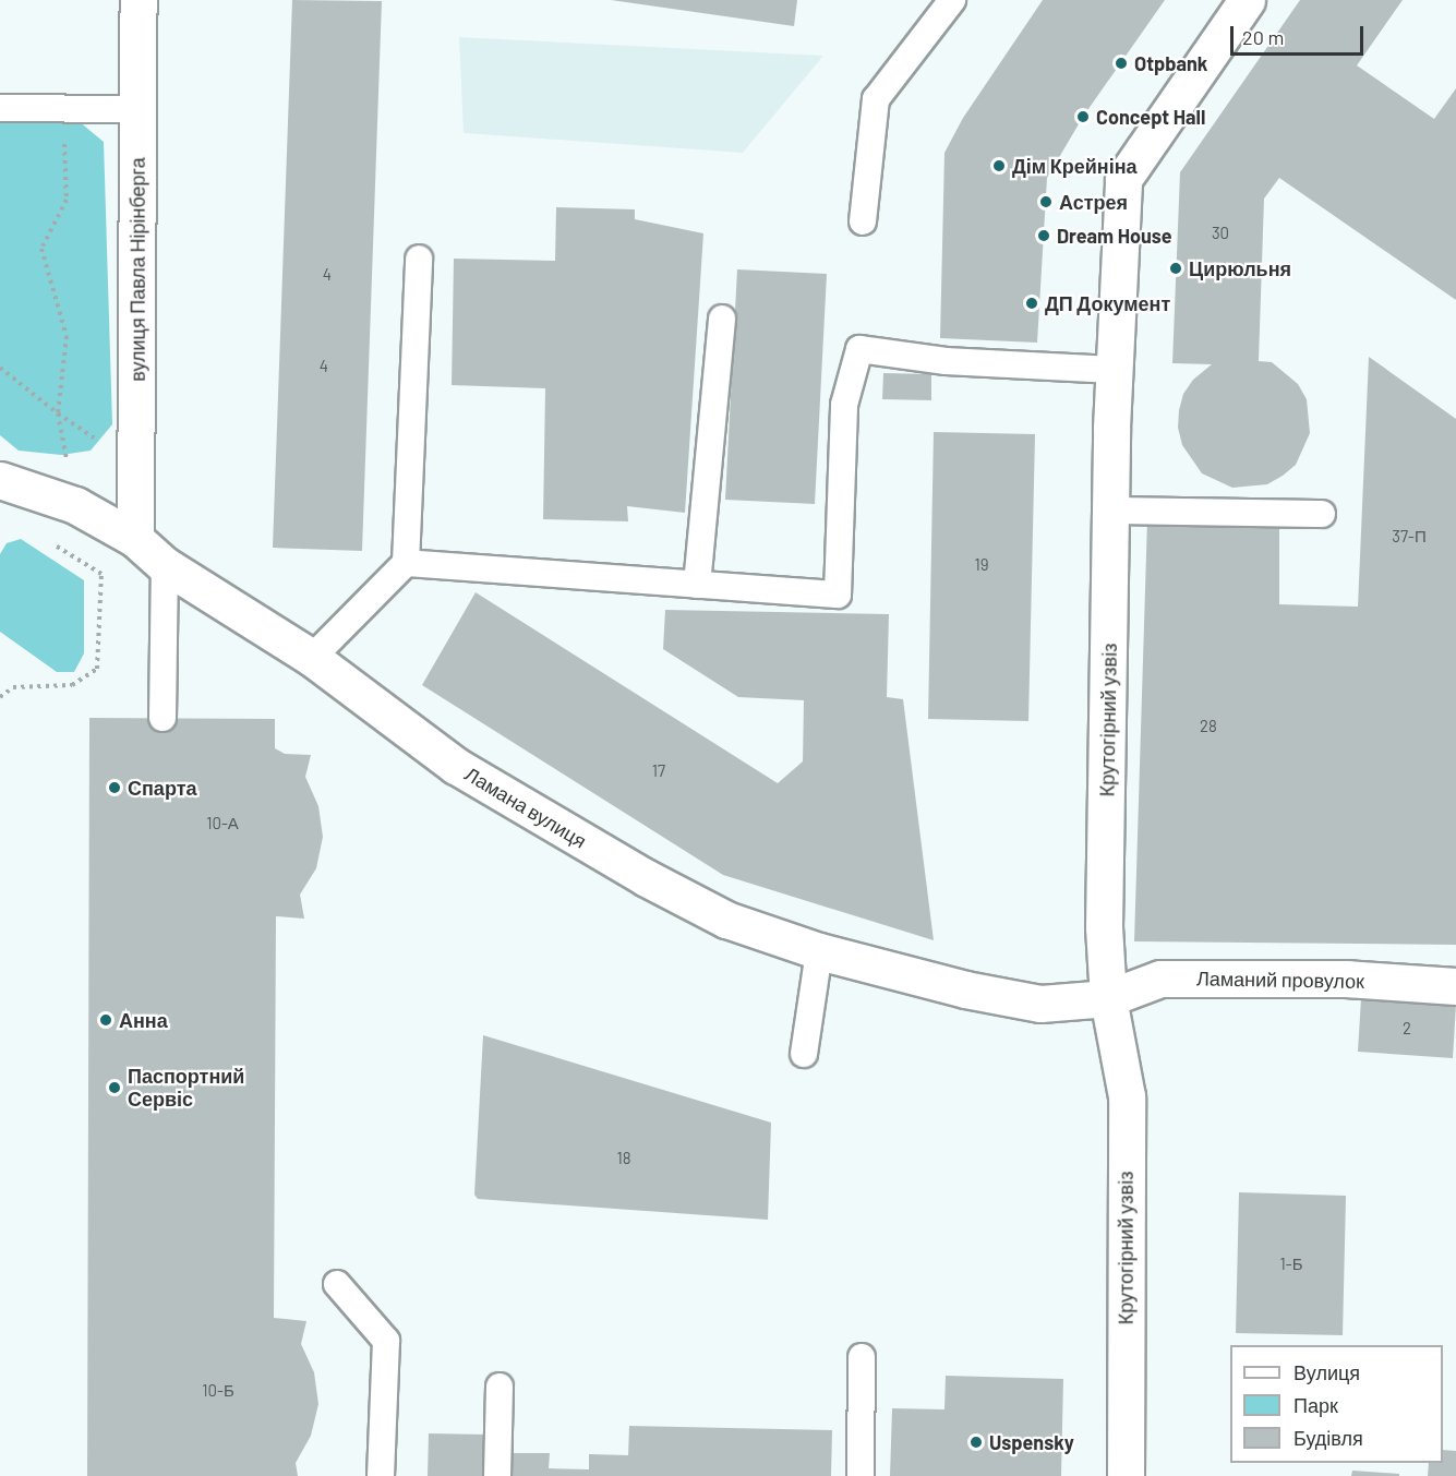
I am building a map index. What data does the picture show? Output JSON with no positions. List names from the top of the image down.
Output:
{
  "streets": {
    "street": [
      "вулиця Павла Нірінберга",
      "Крутогірний узвіз",
      "Ламана вулиця",
      "Ламаний провулок"
    ]
  },
  "crossings": [
    ["вулиця Павла Нірінберга", "Ламана вулиця"],
    ["Крутогірний узвіз", "Ламана вулиця"],
    ["Крутогірний узвіз", "Ламаний провулок"],
    ["Ламана вулиця", "Ламаний провулок"]
  ],
  "places": [
    "Otpbank",
    "Concept Hall",
    "Дім Крейніна",
    "Астрея",
    "Dream House",
    "Цирюльня",
    "ДП Документ",
    "Спарта",
    "Анна",
    "Паспортний Сервіс",
    "Uspensky"
  ],
  "house_numbers": [
    "30",
    "4",
    "4",
    "37-П",
    "19",
    "28",
    "17",
    "10-А",
    "2",
    "18",
    "1-Б",
    "10-Б"
  ],
  "legend": ["Вулиця", "Парк", "Будівля"],
  "scale_bar": "20 m"
}
